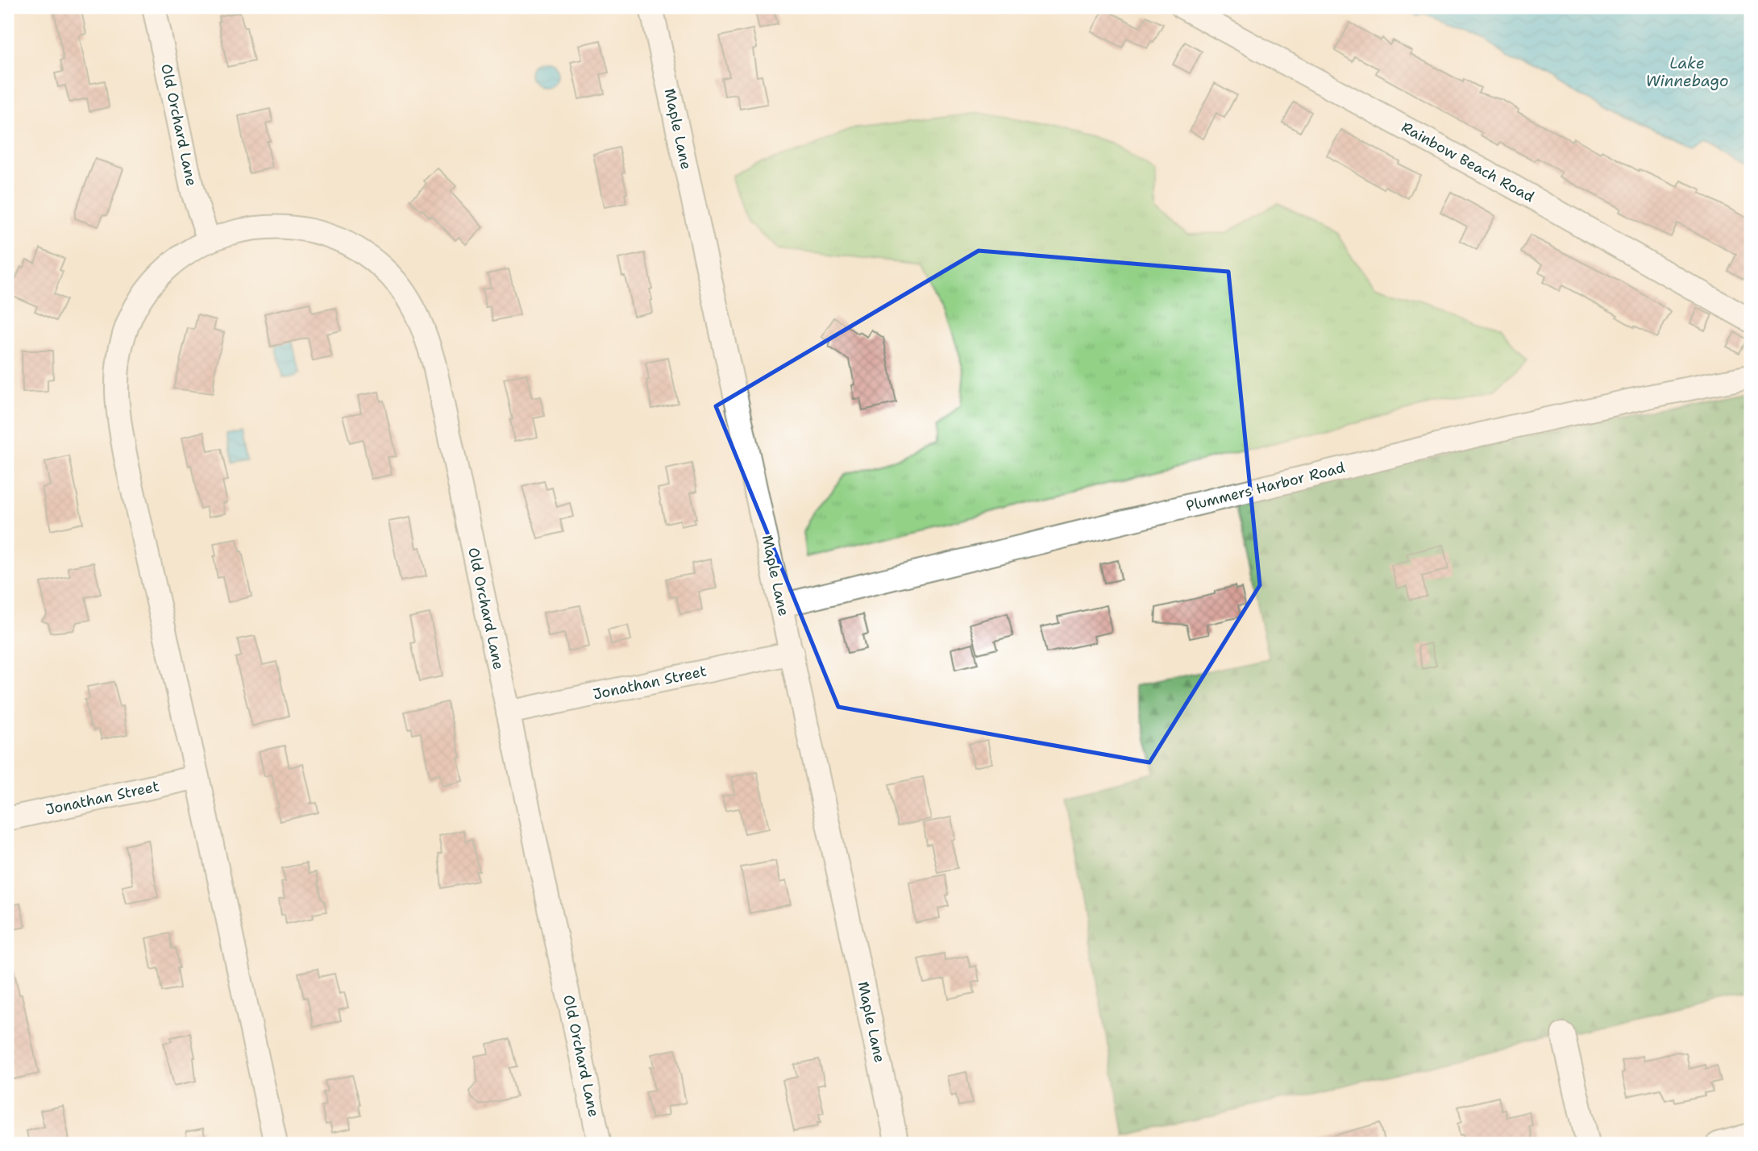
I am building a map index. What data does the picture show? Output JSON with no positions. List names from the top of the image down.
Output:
{
  "streets": {
    "street": [
      "Old Orchard Lane",
      "Maple Lane",
      "Rainbow Beach Road",
      "Plummers Harbor Road",
      "Jonathan Street"
    ]
  },
  "crossings": [
    ["Old Orchard Lane", "Jonathan Street"],
    ["Maple Lane", "Plummers Harbor Road"],
    ["Maple Lane", "Jonathan Street"]
  ],
  "water": ["Lake Winnebago"]
}
